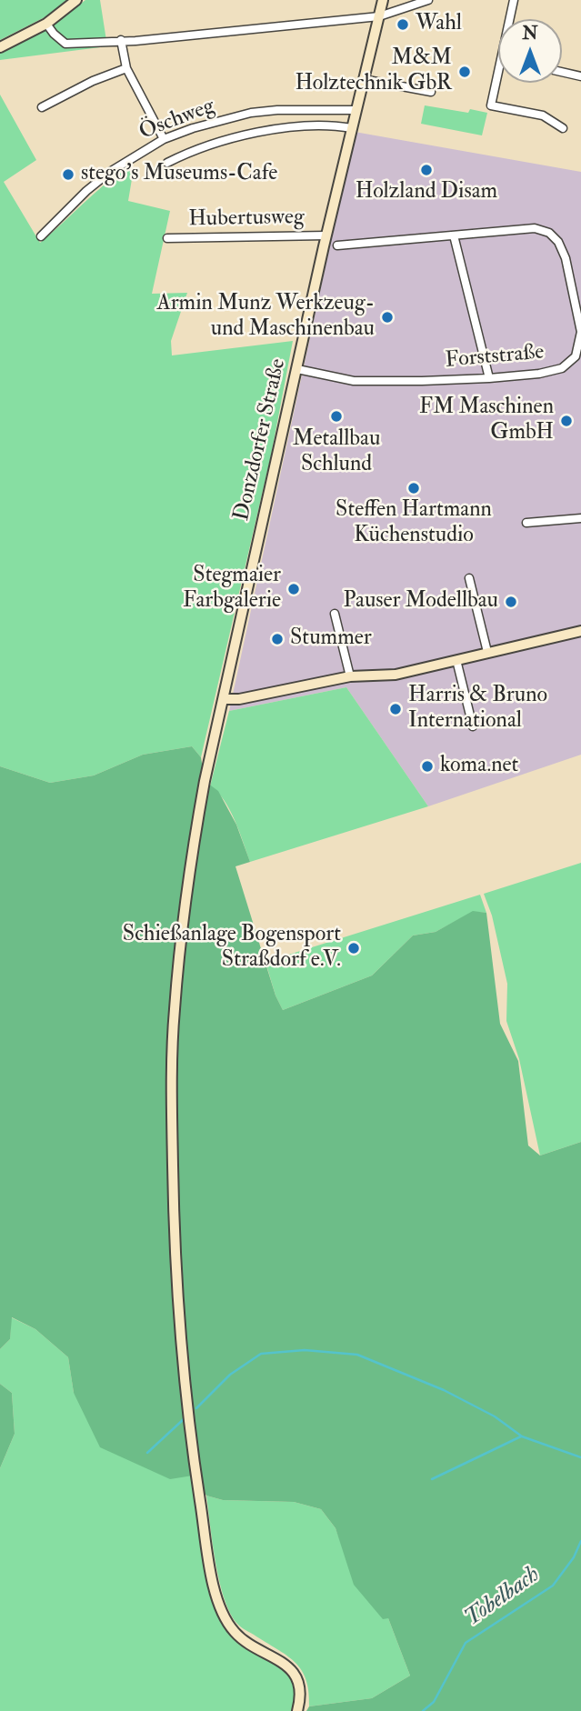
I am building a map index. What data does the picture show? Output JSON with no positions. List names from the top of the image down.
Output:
{
  "streets": {
    "main road": ["Donzdorfer Straße"],
    "street": ["Öschweg", "Hubertusweg", "Forststraße"]
  },
  "crossings": [
    ["Öschweg", "Donzdorfer Straße"],
    ["Hubertusweg", "Donzdorfer Straße"],
    ["Forststraße", "Donzdorfer Straße"]
  ],
  "water": ["Tobelbach"],
  "places": [
    "Wahl",
    "M&M Holztechnik GbR",
    "Holzland Disam",
    "stego's Museums-Cafe",
    "Armin Munz Werkzeug- und Maschinenbau",
    "Metallbau Schlund",
    "FM Maschinen GmbH",
    "Steffen Hartmann Küchenstudio",
    "Stegmaier Farbgalerie",
    "Pauser Modellbau",
    "Stummer",
    "Harris & Bruno International",
    "koma.net",
    "Schießanlage Bogensport Straßdorf e.V."
  ],
  "north": "top"
}
